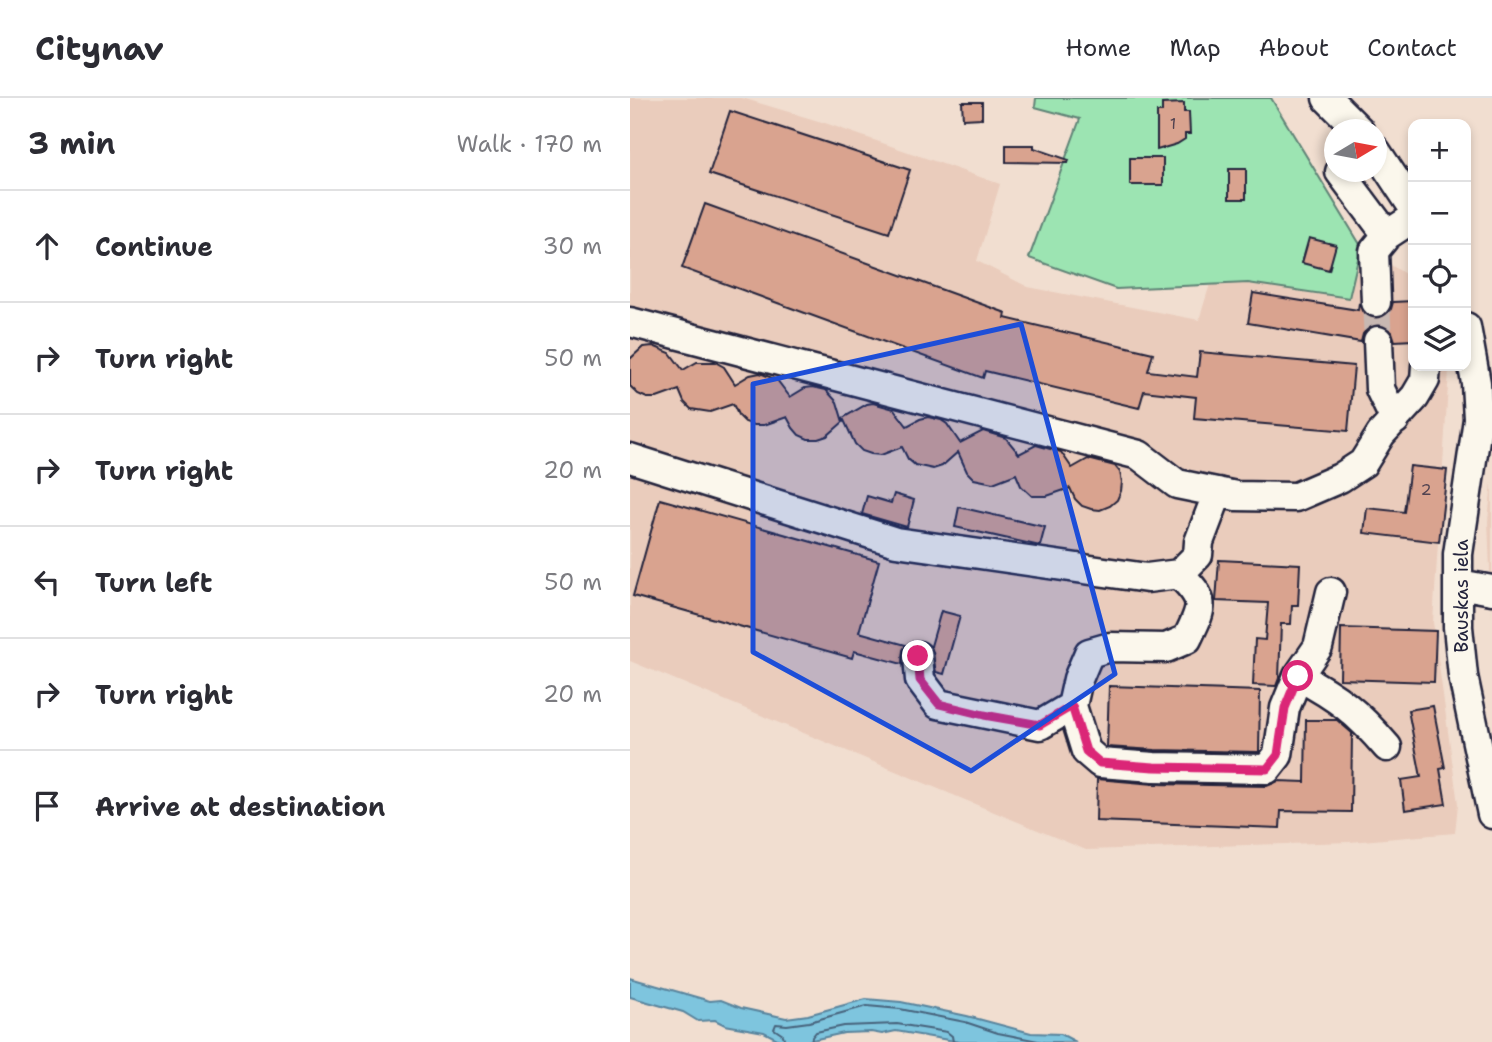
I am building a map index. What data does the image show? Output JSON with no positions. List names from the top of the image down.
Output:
{
  "streets": {
    "street": ["Bauskas iela"]
  },
  "house_numbers": ["1", "2"],
  "north": "right",
  "page": {
    "header": "Citynav",
    "nav": [
      "Home",
      "Map",
      "About",
      "Contact"
    ],
    "heading": ["3 min", "Walk · 170 m"],
    "map_buttons": ["+", "−"],
    "list": [
      ["Continue", "30 m"],
      ["Turn right", "50 m"],
      ["Turn right", "20 m"],
      ["Turn left", "50 m"],
      ["Turn right", "20 m"],
      "Arrive at destination"
    ]
  }
}
